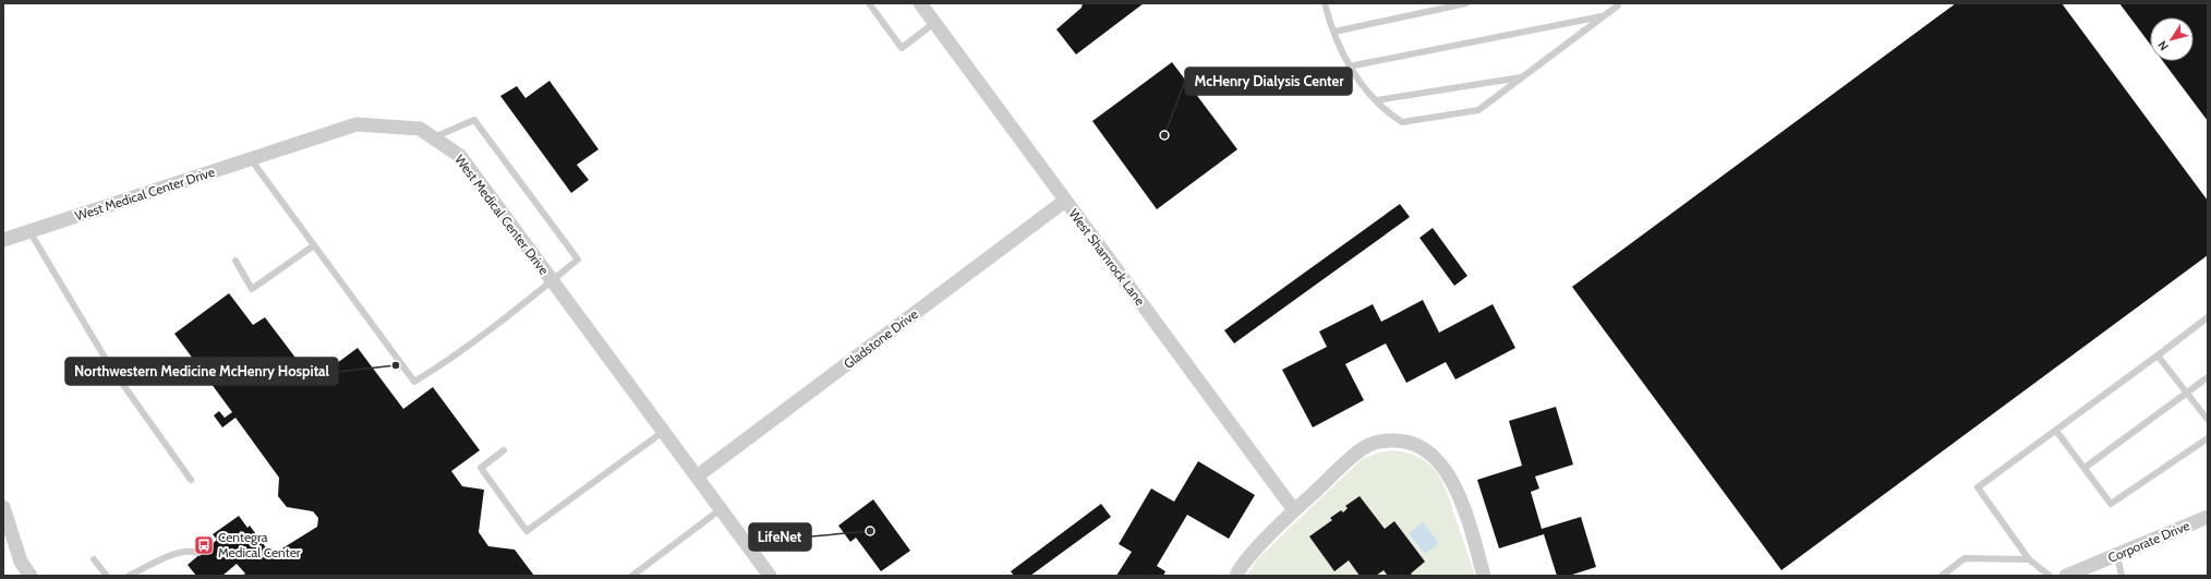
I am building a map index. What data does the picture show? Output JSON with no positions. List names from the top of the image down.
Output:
{
  "streets": {
    "street": [
      "West Medical Center Drive",
      "West Shamrock Lane",
      "Gladstone Drive",
      "Corporate Drive"
    ]
  },
  "crossings": [
    ["West Medical Center Drive", "Gladstone Drive"],
    ["West Shamrock Lane", "Gladstone Drive"]
  ],
  "places": {
    "other": ["McHenry Dialysis Center", "Northwestern Medicine McHenry Hospital", "LifeNet"],
    "bus stop": ["Centegra Medical Center"]
  },
  "north": "bottom left"
}
